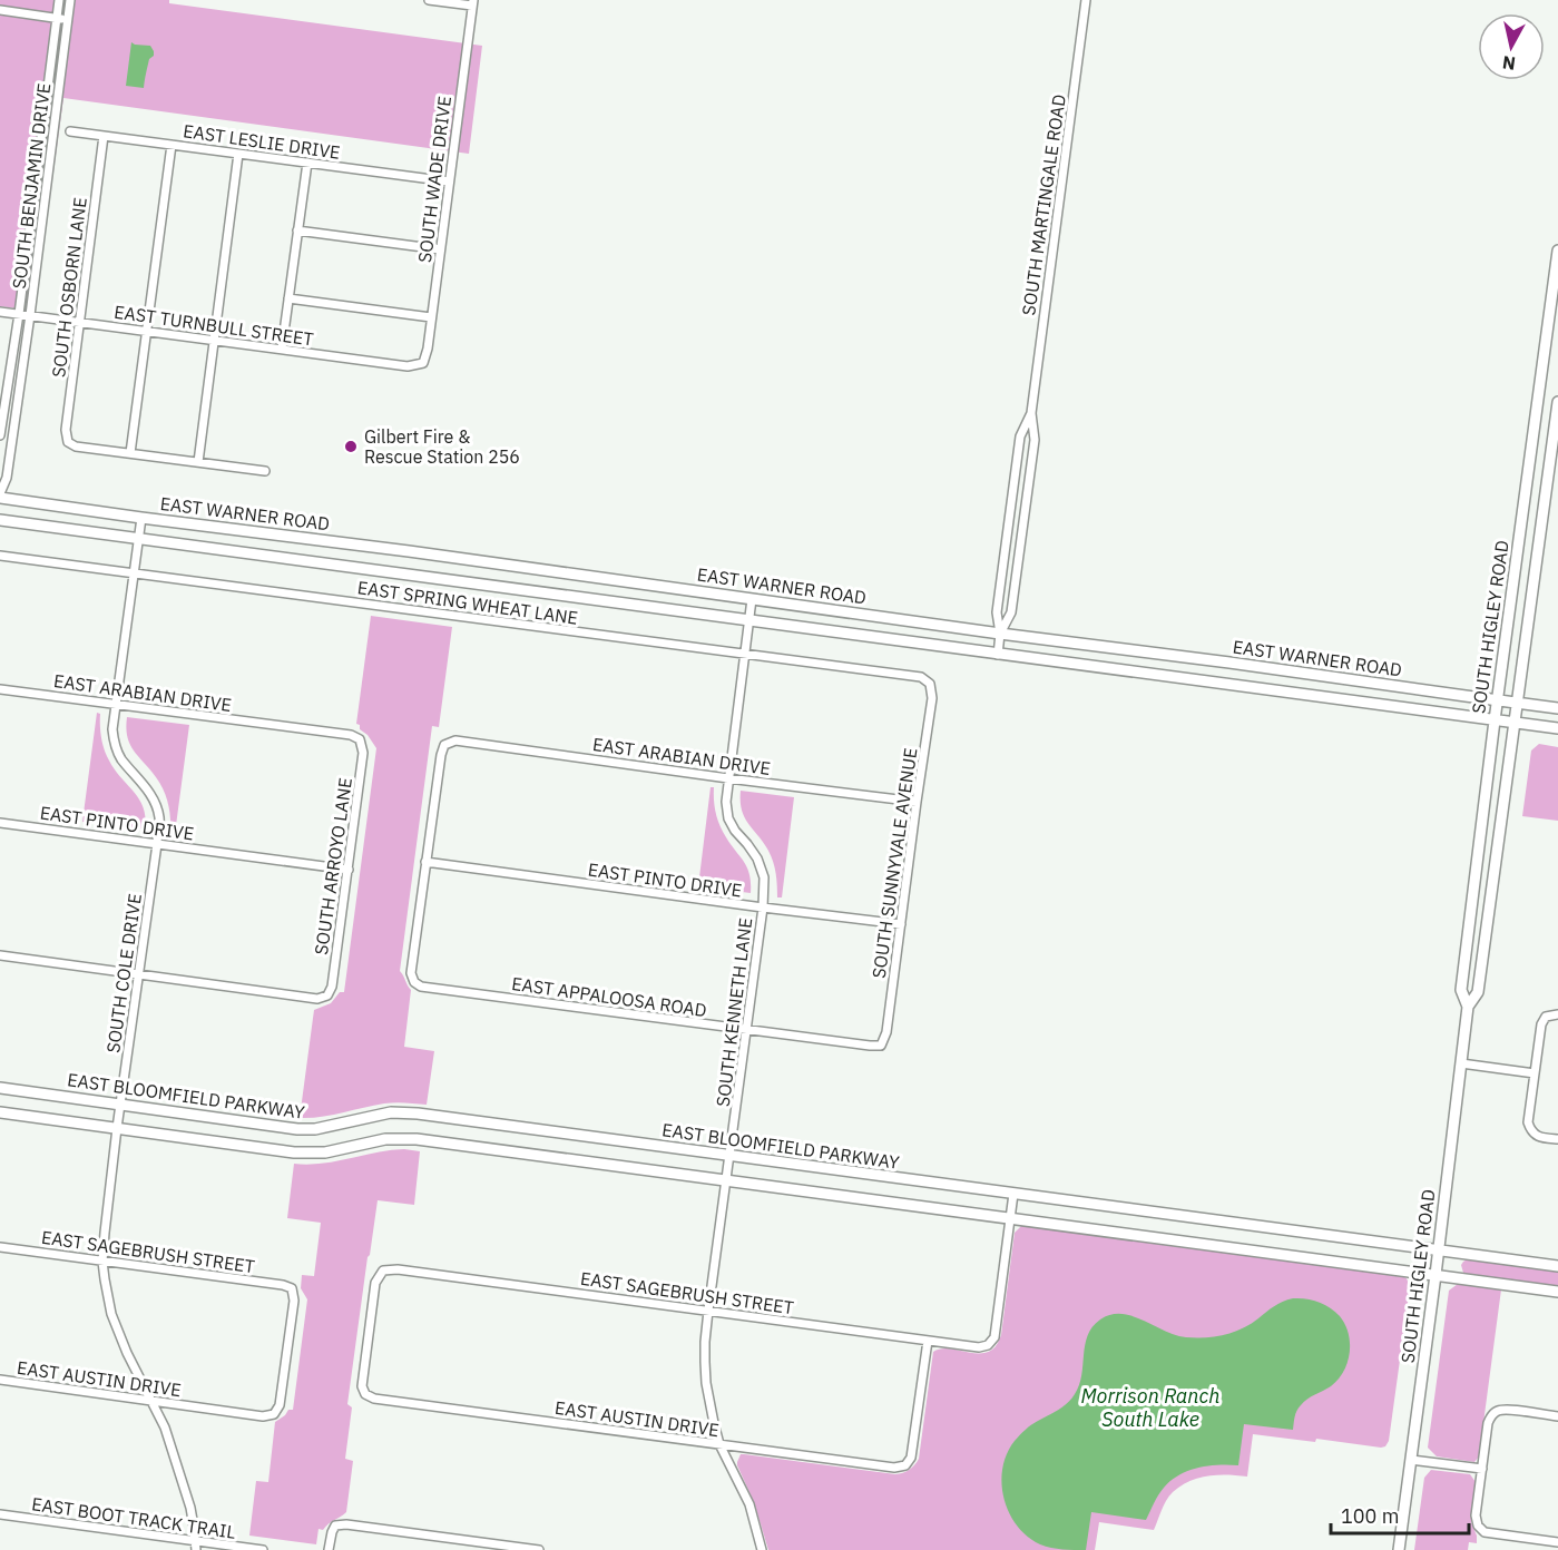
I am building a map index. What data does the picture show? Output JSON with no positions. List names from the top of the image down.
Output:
{
  "streets": {
    "main road": ["EAST WARNER ROAD", "SOUTH HIGLEY ROAD", "EAST BLOOMFIELD PARKWAY"],
    "street": [
      "EAST LESLIE DRIVE",
      "SOUTH WADE DRIVE",
      "SOUTH BENJAMIN DRIVE",
      "SOUTH MARTINGALE ROAD",
      "SOUTH OSBORN LANE",
      "EAST TURNBULL STREET",
      "EAST SPRING WHEAT LANE",
      "EAST ARABIAN DRIVE",
      "EAST PINTO DRIVE",
      "SOUTH SUNNYVALE AVENUE",
      "SOUTH ARROYO LANE",
      "SOUTH COLE DRIVE",
      "EAST APPALOOSA ROAD",
      "SOUTH KENNETH LANE",
      "EAST SAGEBRUSH STREET",
      "EAST AUSTIN DRIVE",
      "EAST BOOT TRACK TRAIL"
    ]
  },
  "crossings": [
    ["EAST LESLIE DRIVE", "SOUTH WADE DRIVE"],
    ["EAST LESLIE DRIVE", "SOUTH OSBORN LANE"],
    ["SOUTH WADE DRIVE", "EAST TURNBULL STREET"],
    ["SOUTH BENJAMIN DRIVE", "EAST TURNBULL STREET"],
    ["SOUTH BENJAMIN DRIVE", "EAST WARNER ROAD"],
    ["SOUTH MARTINGALE ROAD", "EAST WARNER ROAD"],
    ["SOUTH OSBORN LANE", "EAST TURNBULL STREET"],
    ["EAST WARNER ROAD", "SOUTH HIGLEY ROAD"],
    ["EAST WARNER ROAD", "SOUTH COLE DRIVE"],
    ["EAST WARNER ROAD", "SOUTH KENNETH LANE"],
    ["EAST SPRING WHEAT LANE", "SOUTH SUNNYVALE AVENUE"],
    ["EAST SPRING WHEAT LANE", "SOUTH COLE DRIVE"],
    ["EAST SPRING WHEAT LANE", "SOUTH KENNETH LANE"],
    ["SOUTH HIGLEY ROAD", "EAST BLOOMFIELD PARKWAY"],
    ["EAST ARABIAN DRIVE", "EAST PINTO DRIVE"],
    ["EAST ARABIAN DRIVE", "SOUTH SUNNYVALE AVENUE"],
    ["EAST ARABIAN DRIVE", "SOUTH ARROYO LANE"],
    ["EAST ARABIAN DRIVE", "SOUTH COLE DRIVE"],
    ["EAST ARABIAN DRIVE", "EAST APPALOOSA ROAD"],
    ["EAST ARABIAN DRIVE", "SOUTH KENNETH LANE"],
    ["EAST PINTO DRIVE", "SOUTH SUNNYVALE AVENUE"],
    ["EAST PINTO DRIVE", "SOUTH ARROYO LANE"],
    ["EAST PINTO DRIVE", "SOUTH COLE DRIVE"],
    ["EAST PINTO DRIVE", "EAST APPALOOSA ROAD"],
    ["EAST PINTO DRIVE", "SOUTH KENNETH LANE"],
    ["SOUTH SUNNYVALE AVENUE", "EAST APPALOOSA ROAD"],
    ["SOUTH ARROYO LANE", "SOUTH COLE DRIVE"],
    ["SOUTH COLE DRIVE", "EAST BLOOMFIELD PARKWAY"],
    ["SOUTH COLE DRIVE", "EAST SAGEBRUSH STREET"],
    ["SOUTH COLE DRIVE", "EAST AUSTIN DRIVE"],
    ["SOUTH COLE DRIVE", "EAST BOOT TRACK TRAIL"],
    ["EAST APPALOOSA ROAD", "SOUTH KENNETH LANE"],
    ["SOUTH KENNETH LANE", "EAST BLOOMFIELD PARKWAY"],
    ["SOUTH KENNETH LANE", "EAST SAGEBRUSH STREET"],
    ["SOUTH KENNETH LANE", "EAST AUSTIN DRIVE"],
    ["EAST SAGEBRUSH STREET", "EAST AUSTIN DRIVE"]
  ],
  "water": ["Morrison Ranch South Lake"],
  "places": ["Gilbert Fire & Rescue Station 256"],
  "scale_bar": "100 m",
  "north": "bottom"
}
